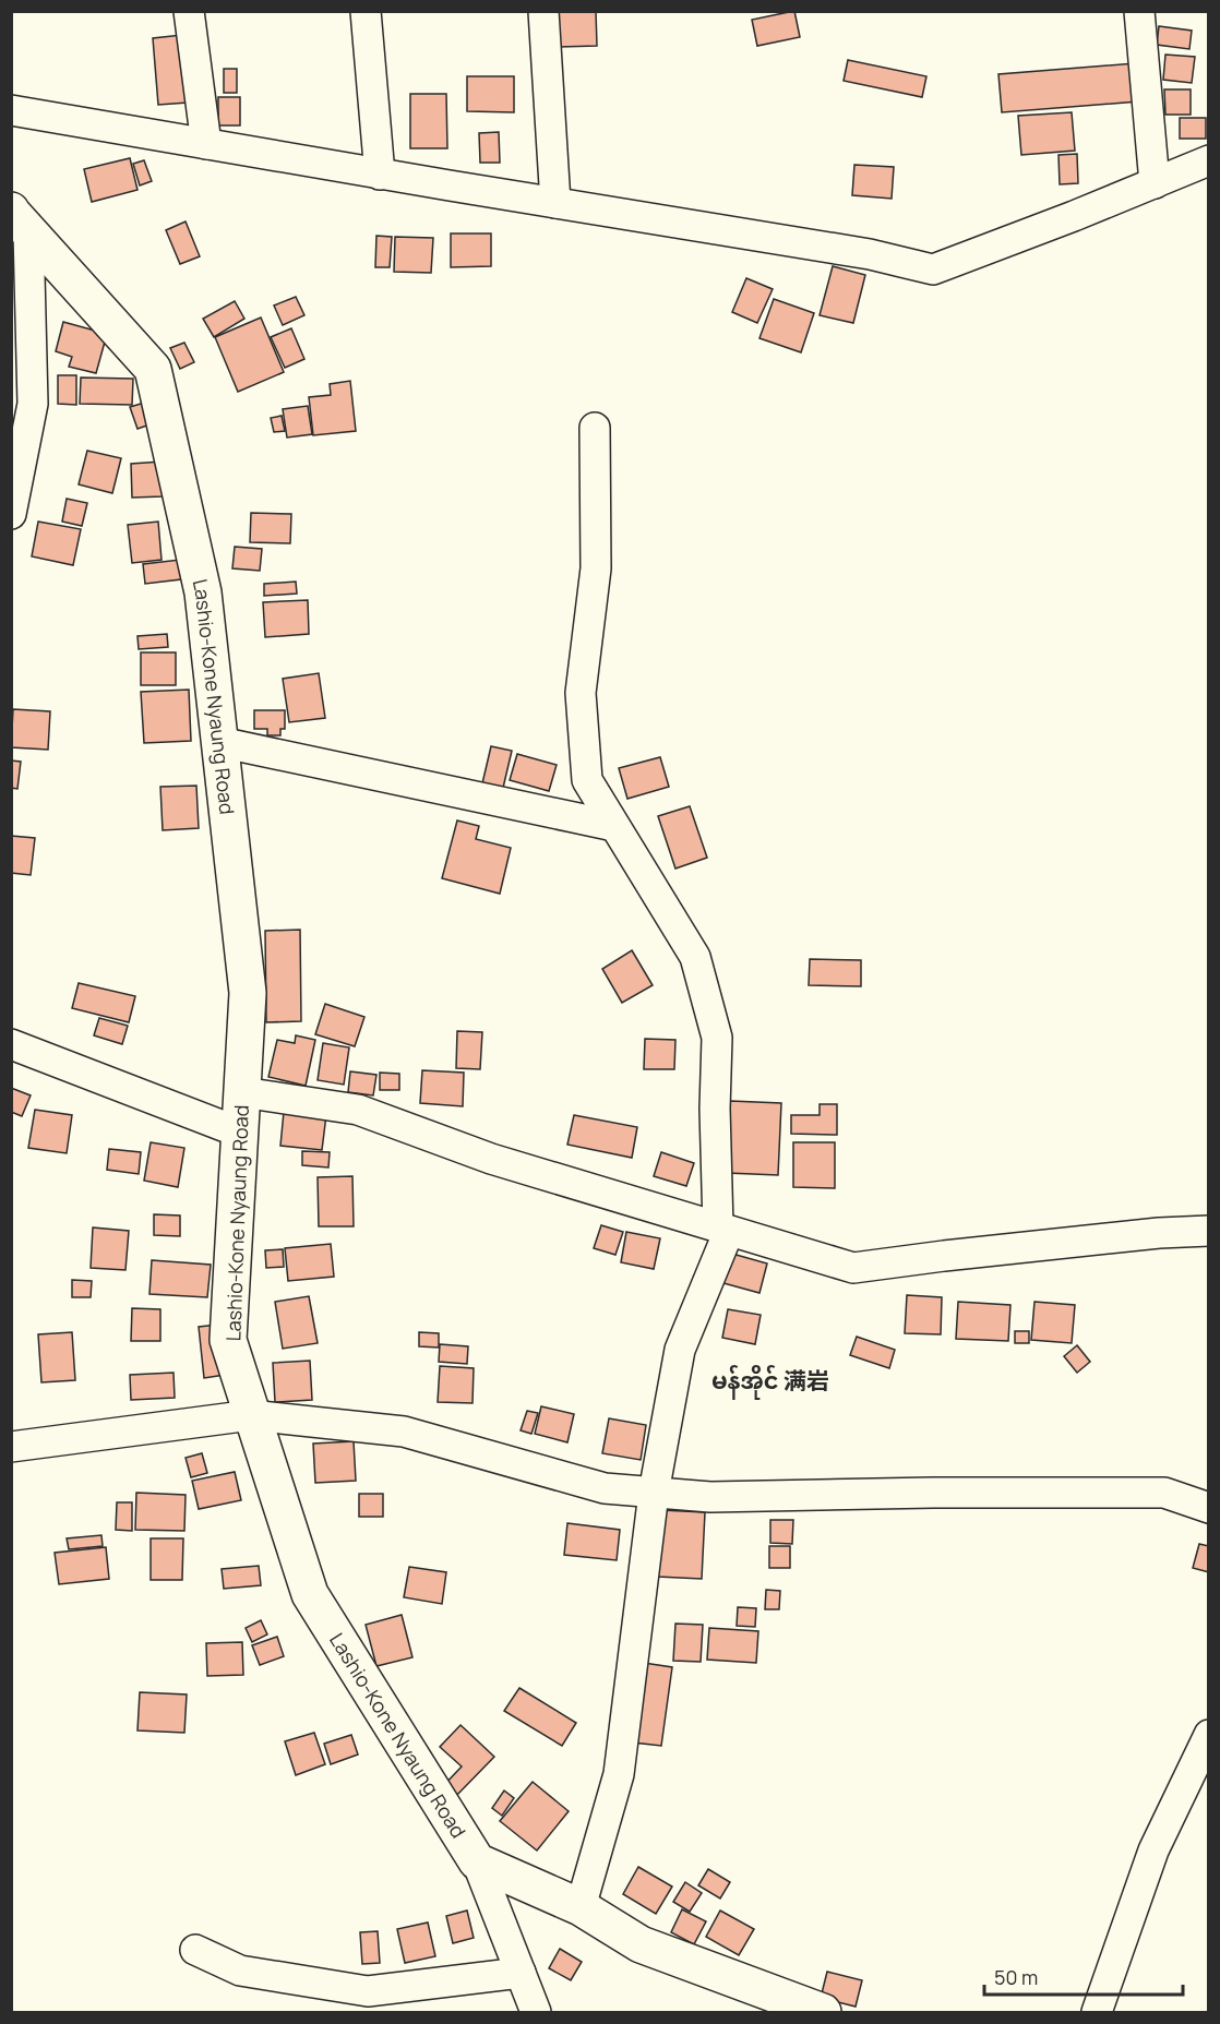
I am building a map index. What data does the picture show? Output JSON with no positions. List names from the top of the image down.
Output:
{
  "streets": {
    "main road": ["Lashio-Kone Nyaung Road"]
  },
  "districts": ["မန်အိုင် 满岩"],
  "scale_bar": "50 m"
}
